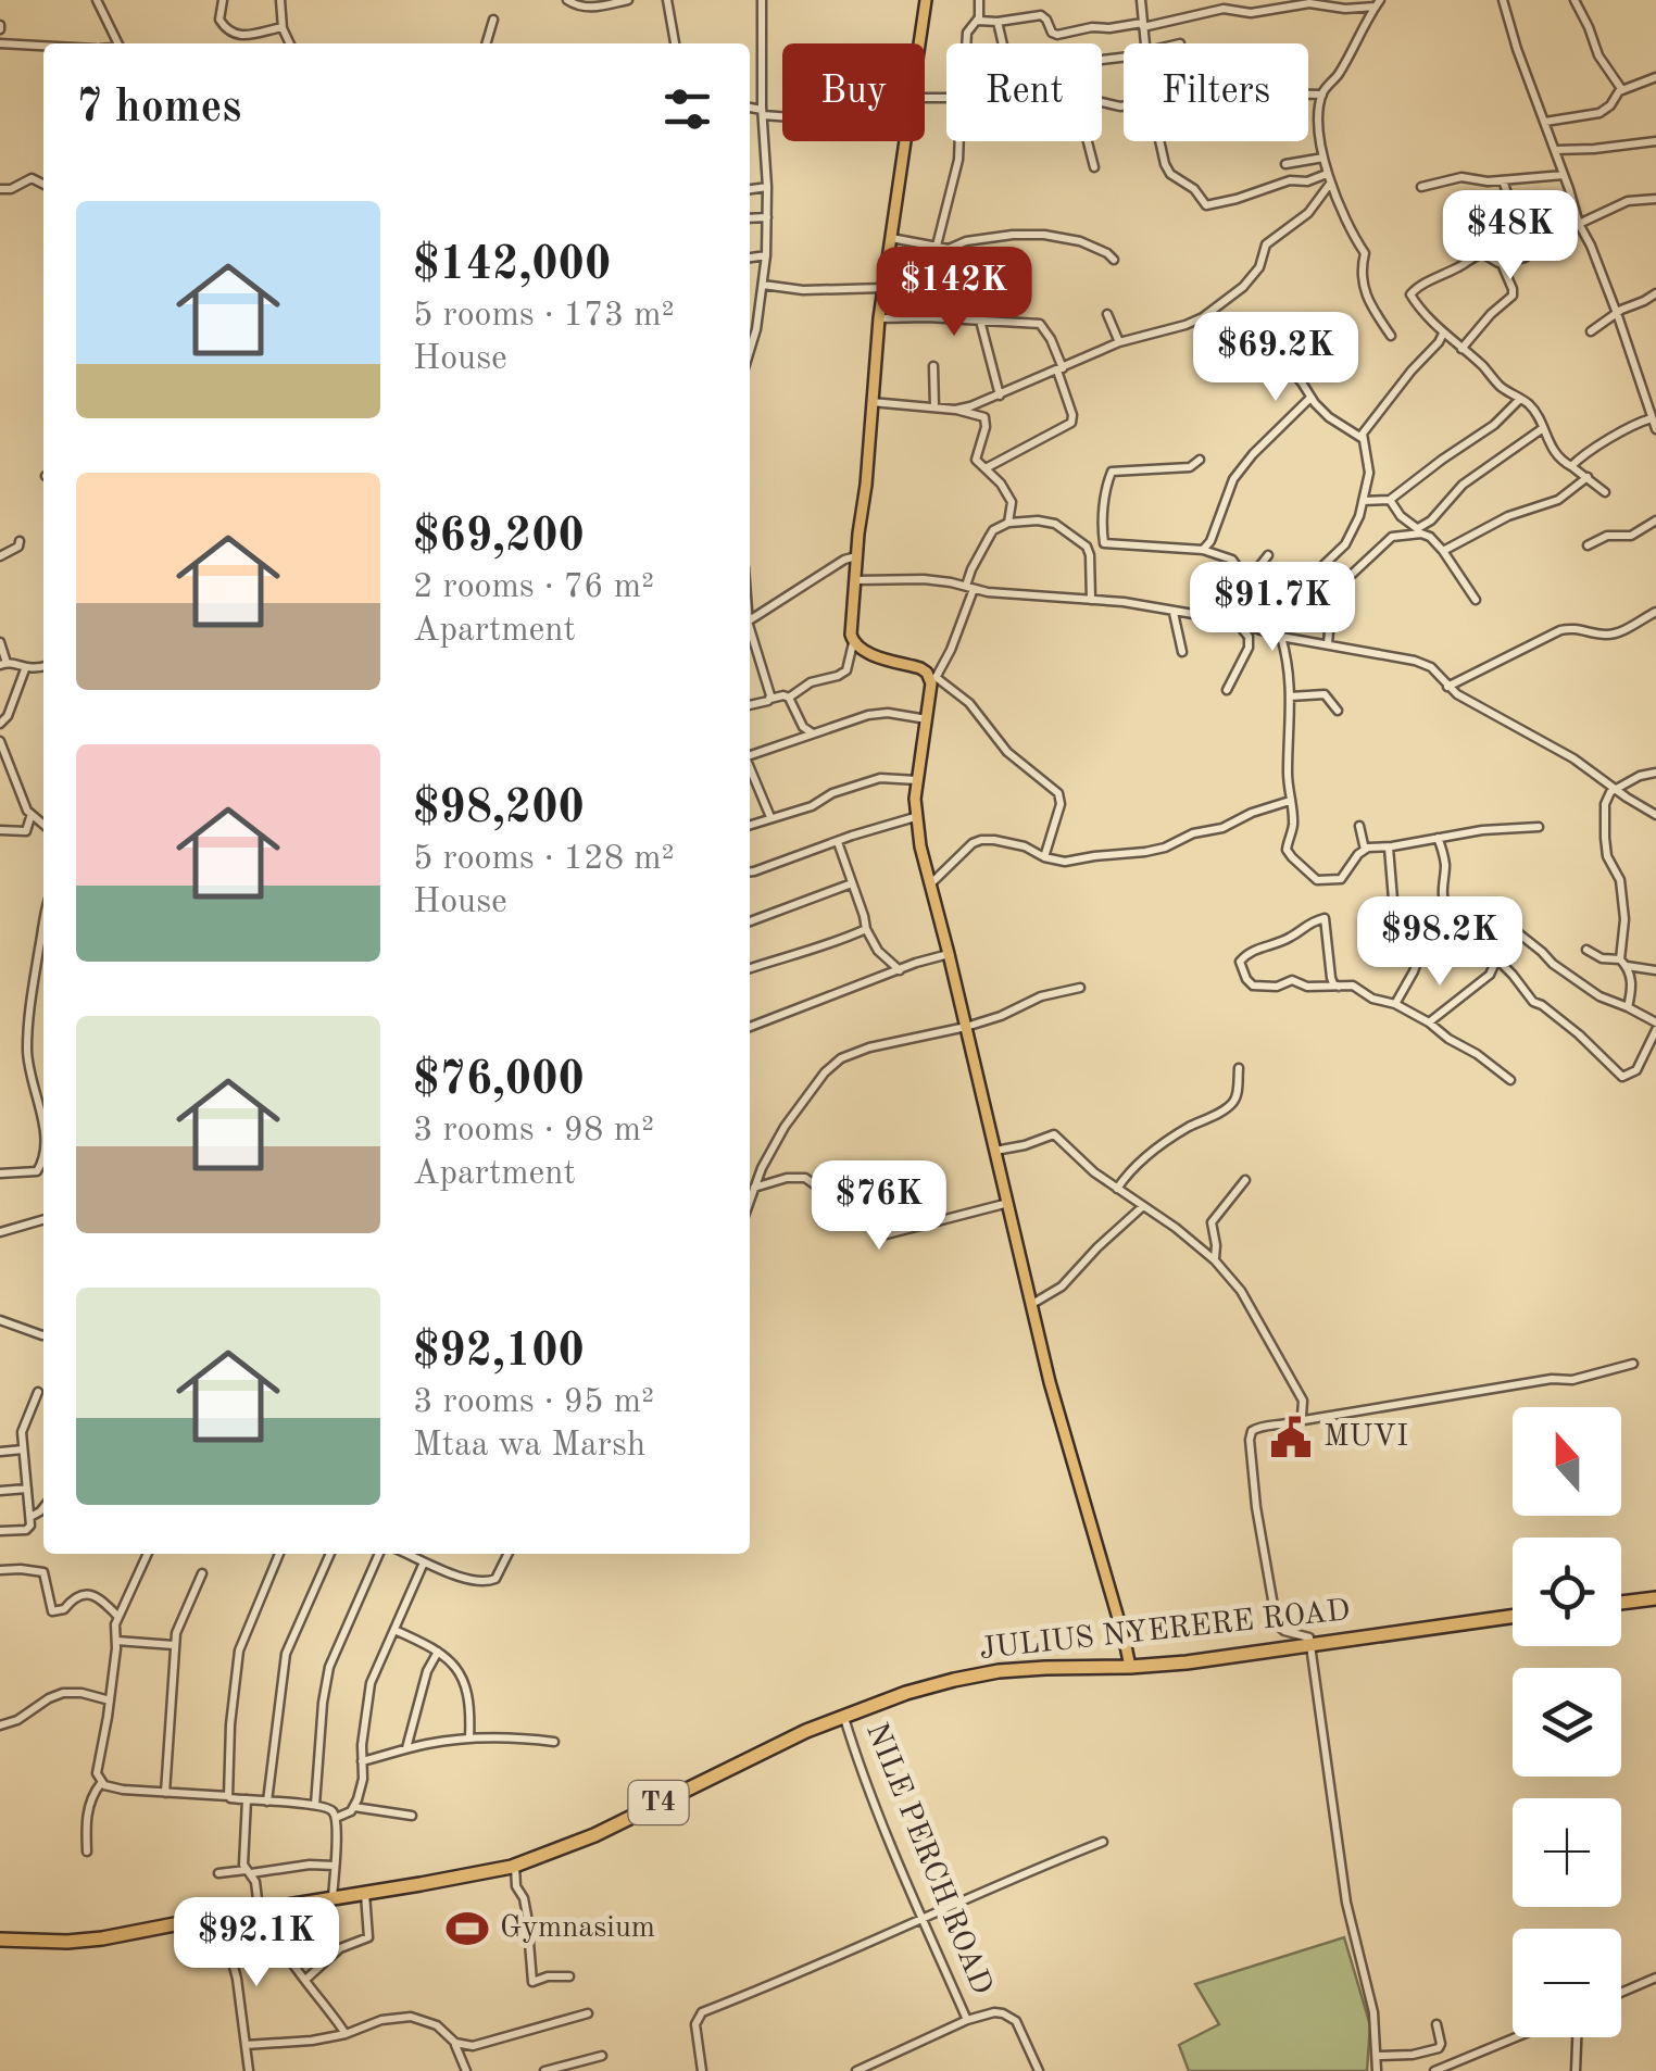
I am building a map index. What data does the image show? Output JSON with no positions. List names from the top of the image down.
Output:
{
  "streets": {
    "highway": ["JULIUS NYERERE ROAD", "T4"],
    "street": ["NILE PERCH ROAD"]
  },
  "crossings": [
    ["JULIUS NYERERE ROAD", "NILE PERCH ROAD"]
  ],
  "places": {
    "public building": ["MUVI"],
    "sports": ["Gymnasium"]
  },
  "north": "top",
  "page": {
    "chip": ["Buy", "Rent", "Filters"],
    "heading": "7 homes",
    "list": [
      {
        "name": "$142,000",
        "note": "5 rooms · 173 m² · House"
      },
      {
        "name": "$69,200",
        "note": "2 rooms · 76 m² · Apartment"
      },
      {
        "name": "$98,200",
        "note": "5 rooms · 128 m² · House"
      },
      {
        "name": "$76,000",
        "note": "3 rooms · 98 m² · Apartment"
      },
      {
        "name": "$92,100",
        "note": "3 rooms · 95 m² · Mtaa wa Marsh"
      }
    ],
    "price": [
      "$48K",
      "$142K",
      "$69.2K",
      "$91.7K",
      "$98.2K",
      "$76K",
      "$92.1K"
    ],
    "map_buttons": ["+", "−"]
  }
}
